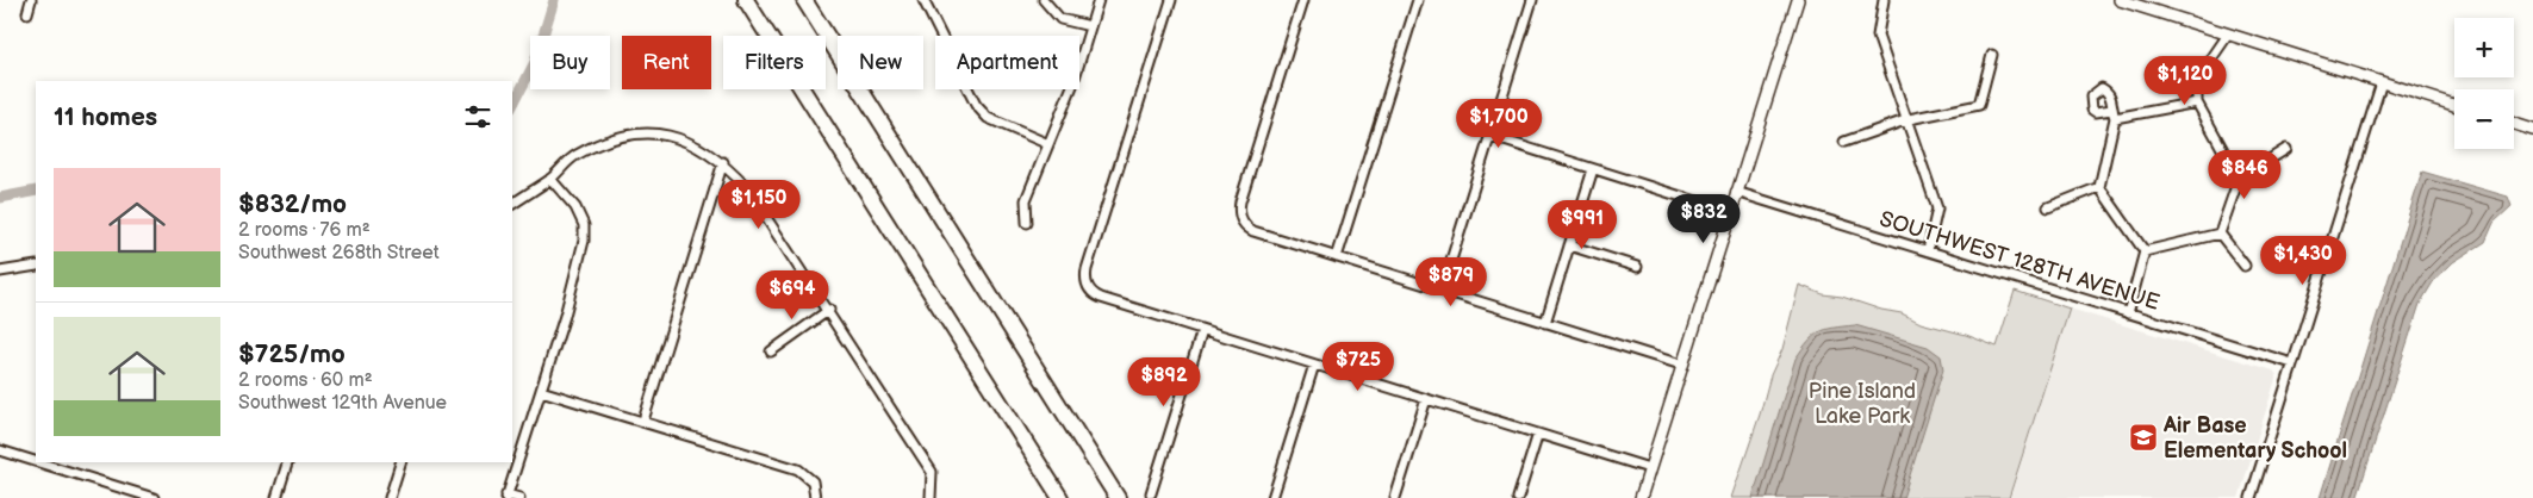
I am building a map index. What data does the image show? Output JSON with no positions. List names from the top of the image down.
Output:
{
  "streets": {
    "street": ["SOUTHWEST 128TH AVENUE"]
  },
  "parks": ["Pine Island Lake Park"],
  "places": {
    "school or university": ["Air Base Elementary School"]
  },
  "page": {
    "map_buttons": ["+", "−"],
    "chip": [
      "Buy",
      "Rent",
      "Filters",
      "New",
      "Apartment"
    ],
    "price": [
      "$1,120",
      "$1,700",
      "$846",
      "$1,150",
      "$832",
      "$991",
      "$1,430",
      "$879",
      "$694",
      "$725",
      "$892"
    ],
    "heading": "11 homes",
    "list": [
      {
        "name": "$832/mo",
        "note": "2 rooms · 76 m² · Southwest 268th Street"
      },
      {
        "name": "$725/mo",
        "note": "2 rooms · 60 m² · Southwest 129th Avenue"
      }
    ]
  }
}
